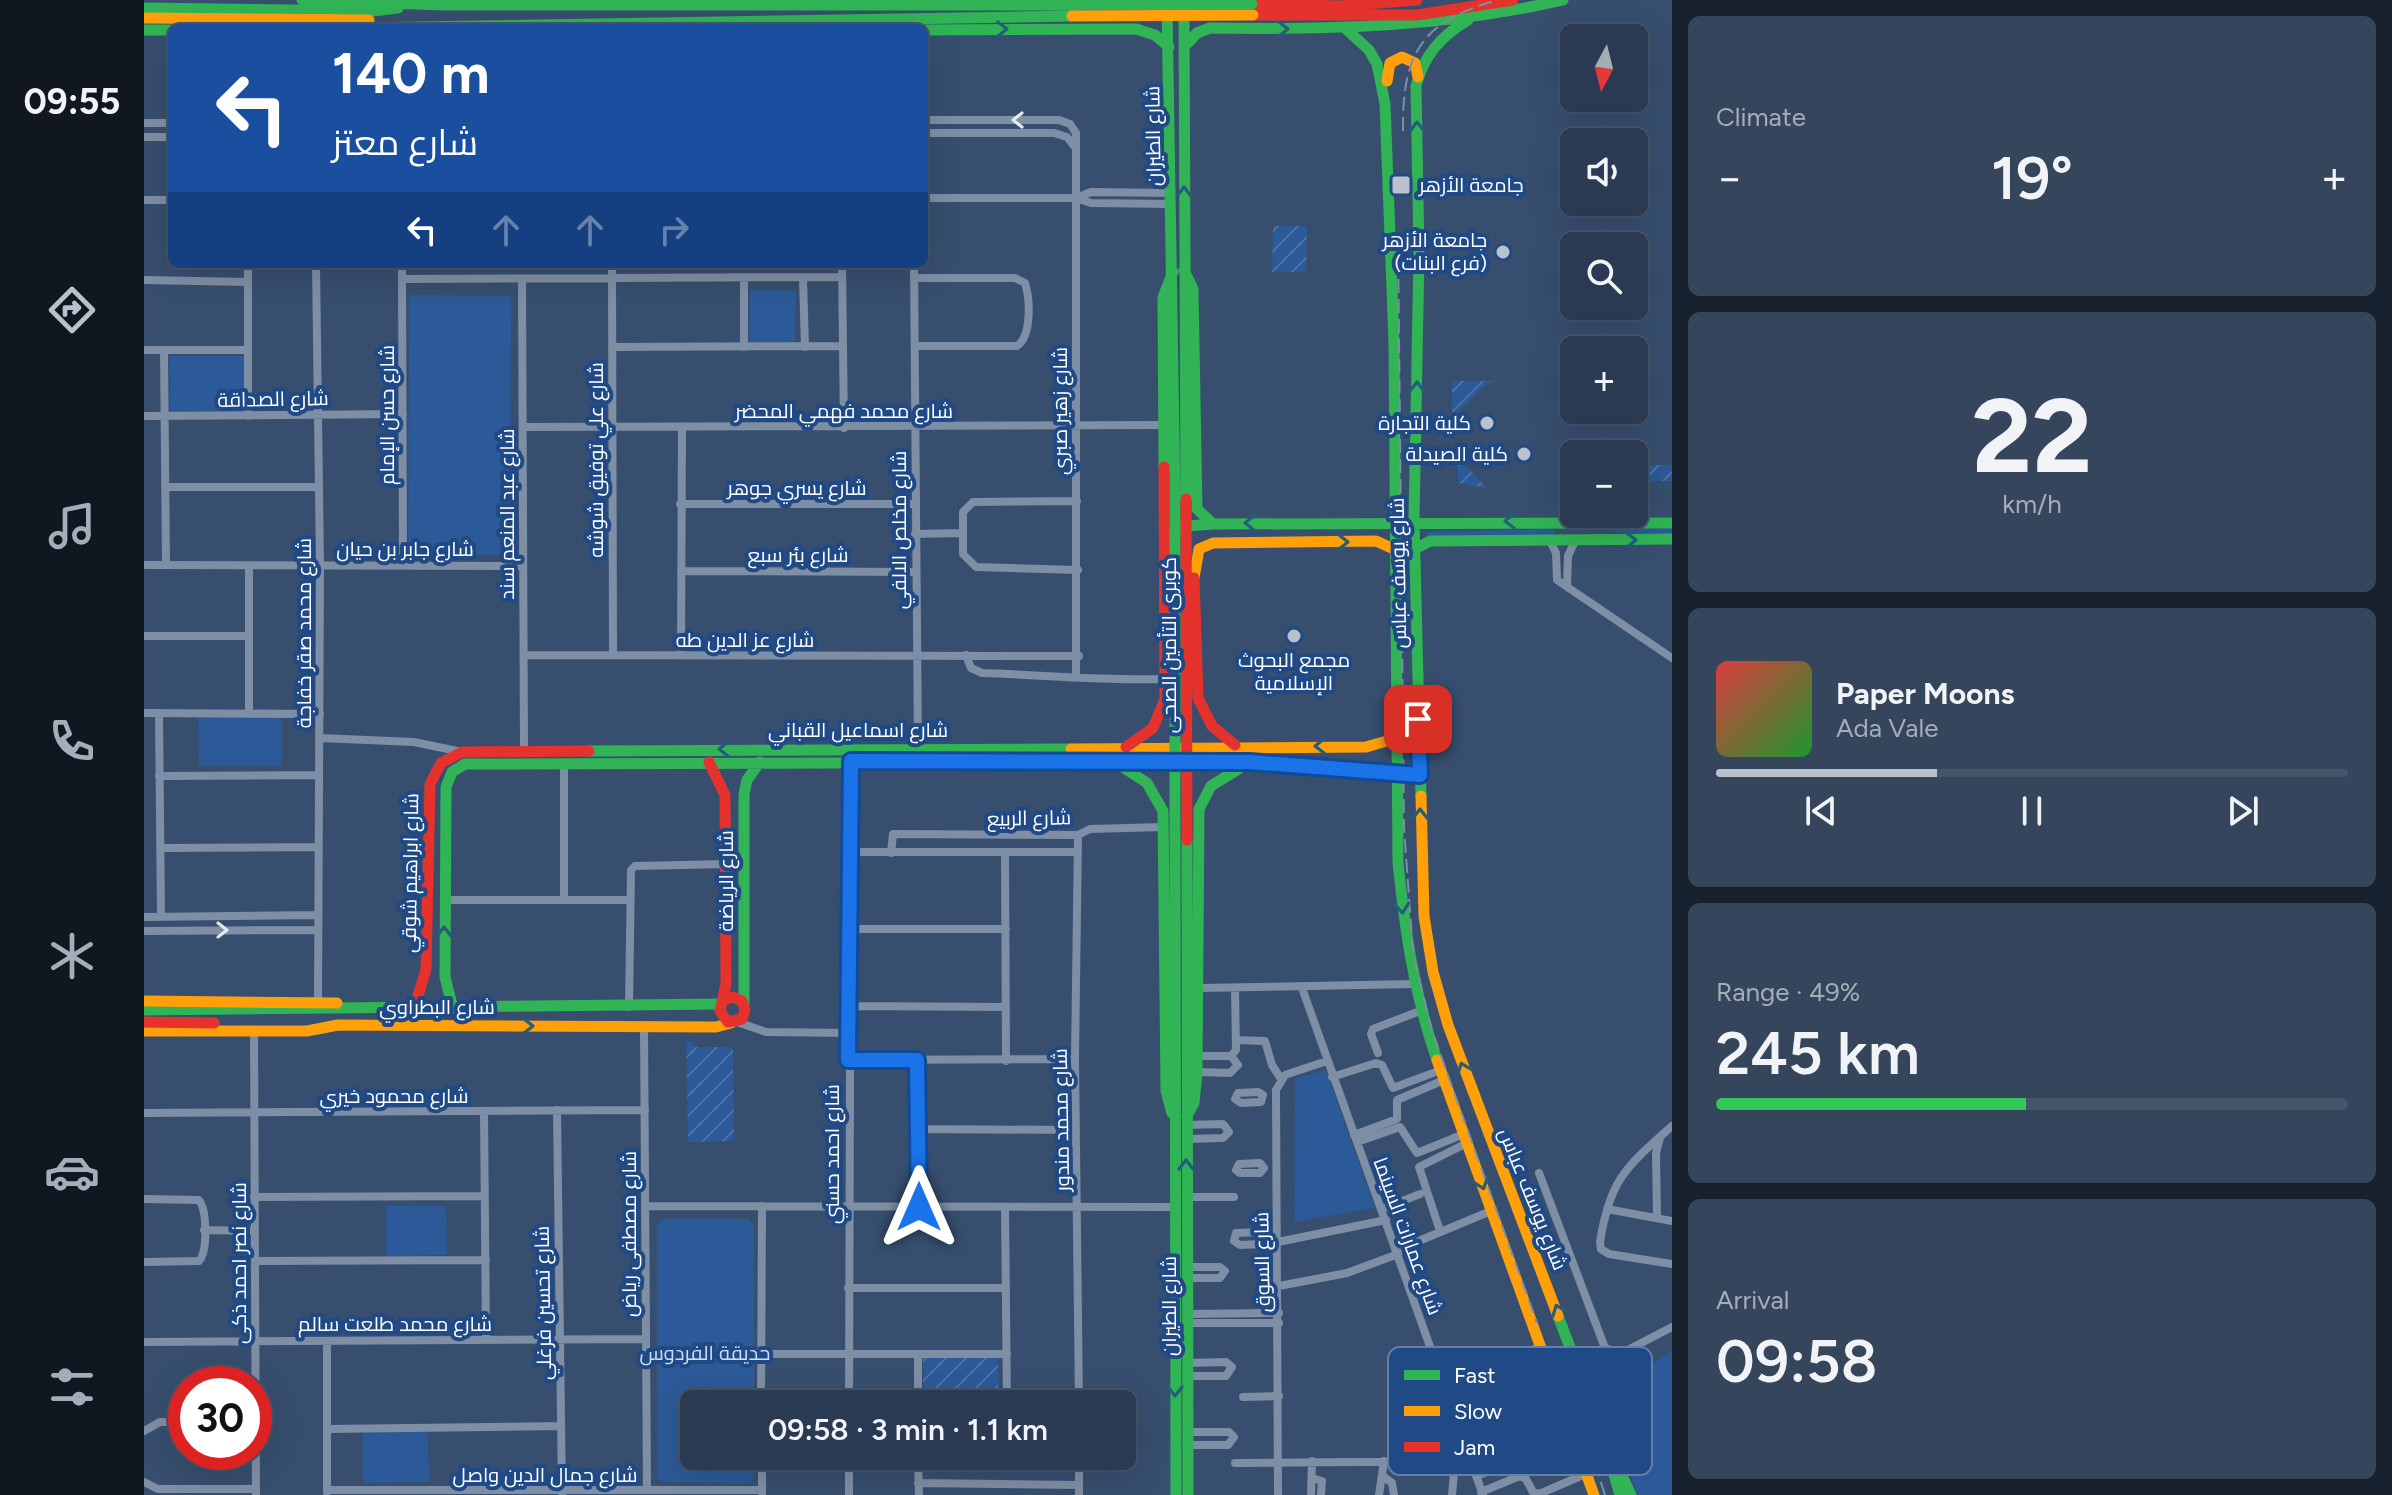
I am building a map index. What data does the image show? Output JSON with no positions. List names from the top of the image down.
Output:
{
  "streets": {
    "main road": [
      "شارع الطيران",
      "شارع يوسف عباس",
      "كوبرى التأمين الصحى",
      "شارع اسماعيل القباني",
      "شارع ابراهيم شوقي",
      "شارع الرياضة",
      "شارع البطراوي"
    ],
    "street": [
      "شارع الصداقة",
      "شارع محمد فهمي المحضر",
      "شارع زهير صبري",
      "شارع حسن الإمام",
      "شارع علي توفيق شوشه",
      "شارع يسري جوهر",
      "شارع عبد المنعم سند",
      "شارع مخلص الالفي",
      "شارع جابر بن حيان",
      "شارع بئر سبع",
      "شارع محمد صقر خفاجة",
      "شارع عز الدين طه",
      "شارع الربيع",
      "شارع محمود خيري",
      "شارع محمد مندور",
      "شارع احمد حسني",
      "شارع مصطفى رياض",
      "شارع عمارات السينما",
      "شارع السوق",
      "شارع نصر احمد ذكى",
      "شارع تحسين فرغلي",
      "شارع محمد طلعت سالم",
      "شارع جمال الدين واصل"
    ]
  },
  "crossings": [
    ["شارع الطيران", "كوبرى التأمين الصحى"],
    ["شارع الصداقة", "شارع حسن الإمام"],
    ["شارع الصداقة", "شارع محمد صقر خفاجة"],
    ["شارع محمد فهمي المحضر", "شارع زهير صبري"],
    ["شارع محمد فهمي المحضر", "شارع علي توفيق شوشه"],
    ["شارع محمد فهمي المحضر", "شارع عبد المنعم سند"],
    ["شارع محمد فهمي المحضر", "شارع مخلص الالفي"],
    ["شارع زهير صبري", "شارع عز الدين طه"],
    ["شارع حسن الإمام", "شارع جابر بن حيان"],
    ["شارع علي توفيق شوشه", "شارع عز الدين طه"],
    ["شارع يسري جوهر", "شارع مخلص الالفي"],
    ["شارع عبد المنعم سند", "شارع جابر بن حيان"],
    ["شارع عبد المنعم سند", "شارع عز الدين طه"],
    ["شارع عبد المنعم سند", "شارع اسماعيل القباني"],
    ["شارع مخلص الالفي", "شارع بئر سبع"],
    ["شارع مخلص الالفي", "شارع عز الدين طه"],
    ["شارع مخلص الالفي", "شارع اسماعيل القباني"],
    ["شارع جابر بن حيان", "شارع محمد صقر خفاجة"],
    ["شارع يوسف عباس", "شارع اسماعيل القباني"],
    ["شارع محمد صقر خفاجة", "شارع اسماعيل القباني"],
    ["شارع محمد صقر خفاجة", "شارع البطراوي"],
    ["شارع اسماعيل القباني", "شارع ابراهيم شوقي"],
    ["شارع اسماعيل القباني", "شارع الرياضة"],
    ["شارع اسماعيل القباني", "شارع احمد حسني"],
    ["شارع الربيع", "شارع محمد مندور"],
    ["شارع الربيع", "شارع احمد حسني"],
    ["شارع ابراهيم شوقي", "شارع البطراوي"],
    ["شارع الرياضة", "شارع البطراوي"],
    ["شارع البطراوي", "شارع احمد حسني"],
    ["شارع البطراوي", "شارع مصطفى رياض"],
    ["شارع البطراوي", "شارع نصر احمد ذكى"],
    ["شارع محمود خيري", "شارع مصطفى رياض"],
    ["شارع محمود خيري", "شارع نصر احمد ذكى"],
    ["شارع محمود خيري", "شارع تحسين فرغلي"],
    ["شارع مصطفى رياض", "شارع محمد طلعت سالم"],
    ["شارع مصطفى رياض", "شارع جمال الدين واصل"],
    ["شارع نصر احمد ذكى", "شارع محمد طلعت سالم"],
    ["شارع تحسين فرغلي", "شارع محمد طلعت سالم"],
    ["شارع تحسين فرغلي", "شارع جمال الدين واصل"]
  ],
  "parks": ["حديقة الفردوس"],
  "places": {
    "transit": ["جامعة الأزهر"],
    "other": [
      "جامعة الأزهر (فرع البنات)",
      "كلية التجارة",
      "كلية الصيدلة",
      "مجمع البحوث الإسلامية"
    ]
  },
  "legend": ["Fast", "Slow", "Jam"],
  "north": "bottom",
  "page": {
    "tabs": "09:55",
    "tile": [
      "Climate",
      ["22", "km/h"],
      ["Range · 49%", "245 km"],
      ["Arrival", "09:58"]
    ],
    "map_buttons": ["+", "−"],
    "turn": ["140 m", "شارع معتز"],
    "heat": ["−", "19°", "+"],
    "song": ["Paper Moons", "Ada Vale"],
    "limit": "30",
    "trip": "09:58 · 3 min · 1.1 km"
  }
}
